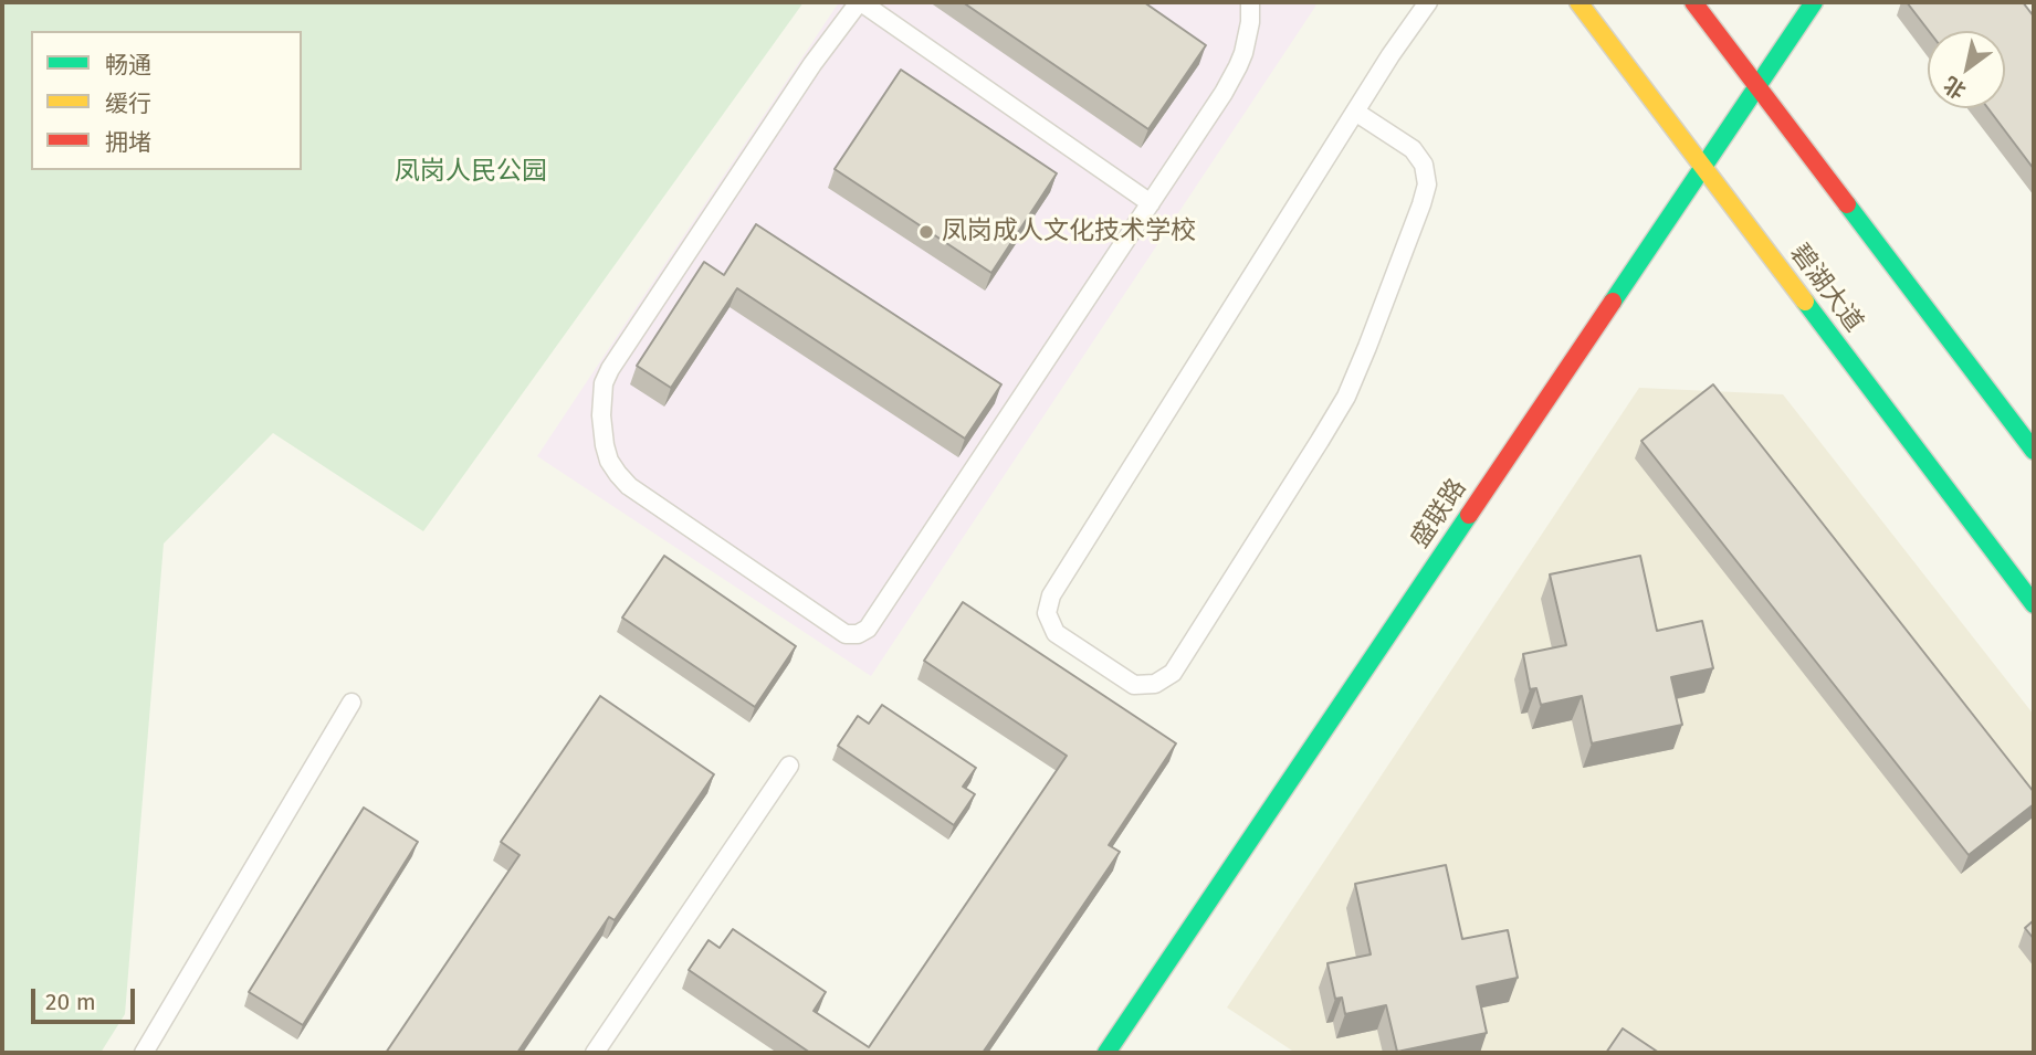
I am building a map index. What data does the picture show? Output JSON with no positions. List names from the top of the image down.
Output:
{
  "streets": {
    "street": ["碧湖大道", "盛联路"]
  },
  "crossings": [
    ["碧湖大道", "盛联路"]
  ],
  "parks": ["凤岗人民公园"],
  "places": ["凤岗成人文化技术学校"],
  "legend": ["畅通", "缓行", "拥堵"],
  "scale_bar": "20 m",
  "north": "bottom left"
}
